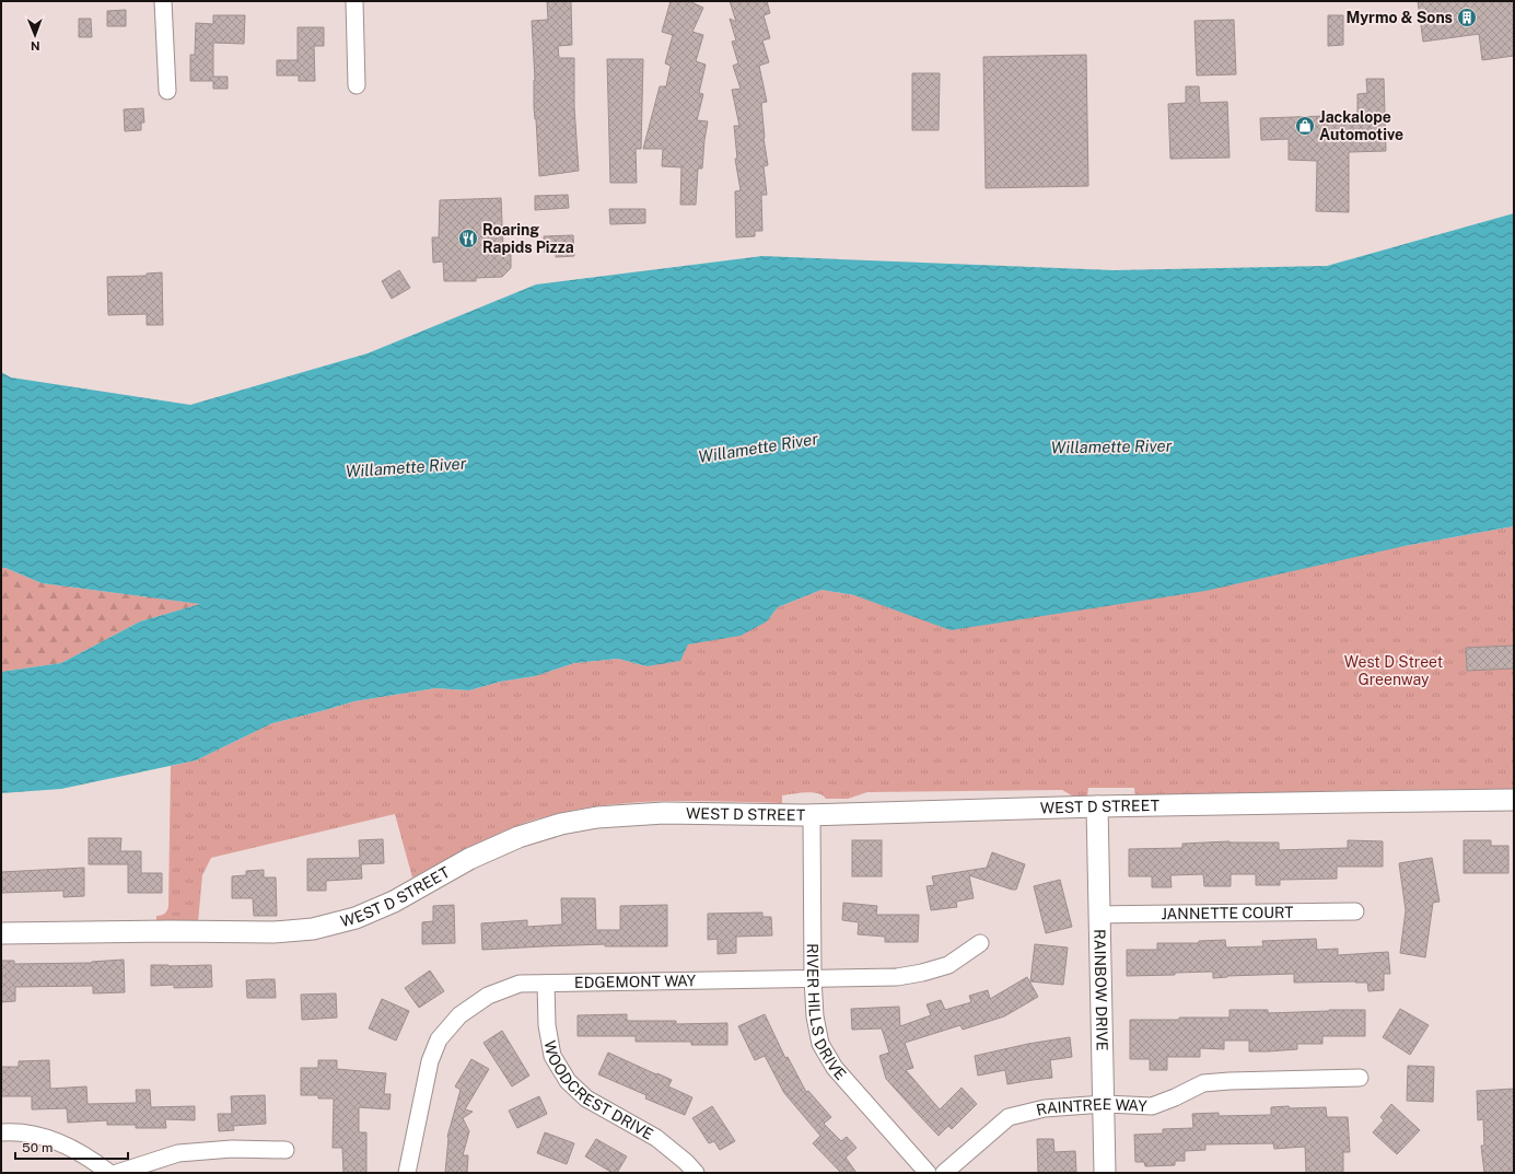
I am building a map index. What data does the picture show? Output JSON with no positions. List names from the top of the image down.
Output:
{
  "streets": {
    "street": [
      "WEST D STREET",
      "JANNETTE COURT",
      "EDGEMONT WAY",
      "RAINBOW DRIVE",
      "RIVER HILLS DRIVE",
      "WOODCREST DRIVE",
      "RAINTREE WAY"
    ]
  },
  "crossings": [
    ["WEST D STREET", "RAINBOW DRIVE"],
    ["WEST D STREET", "RIVER HILLS DRIVE"],
    ["JANNETTE COURT", "RAINBOW DRIVE"],
    ["EDGEMONT WAY", "RIVER HILLS DRIVE"],
    ["EDGEMONT WAY", "WOODCREST DRIVE"],
    ["RAINBOW DRIVE", "RAINTREE WAY"]
  ],
  "water": ["Willamette River"],
  "parks": ["West D Street Greenway"],
  "places": {
    "building": ["Myrmo & Sons"],
    "shop": ["Jackalope Automotive"],
    "restaurant": ["Roaring Rapids Pizza"]
  },
  "scale_bar": "50 m",
  "north": "bottom"
}
